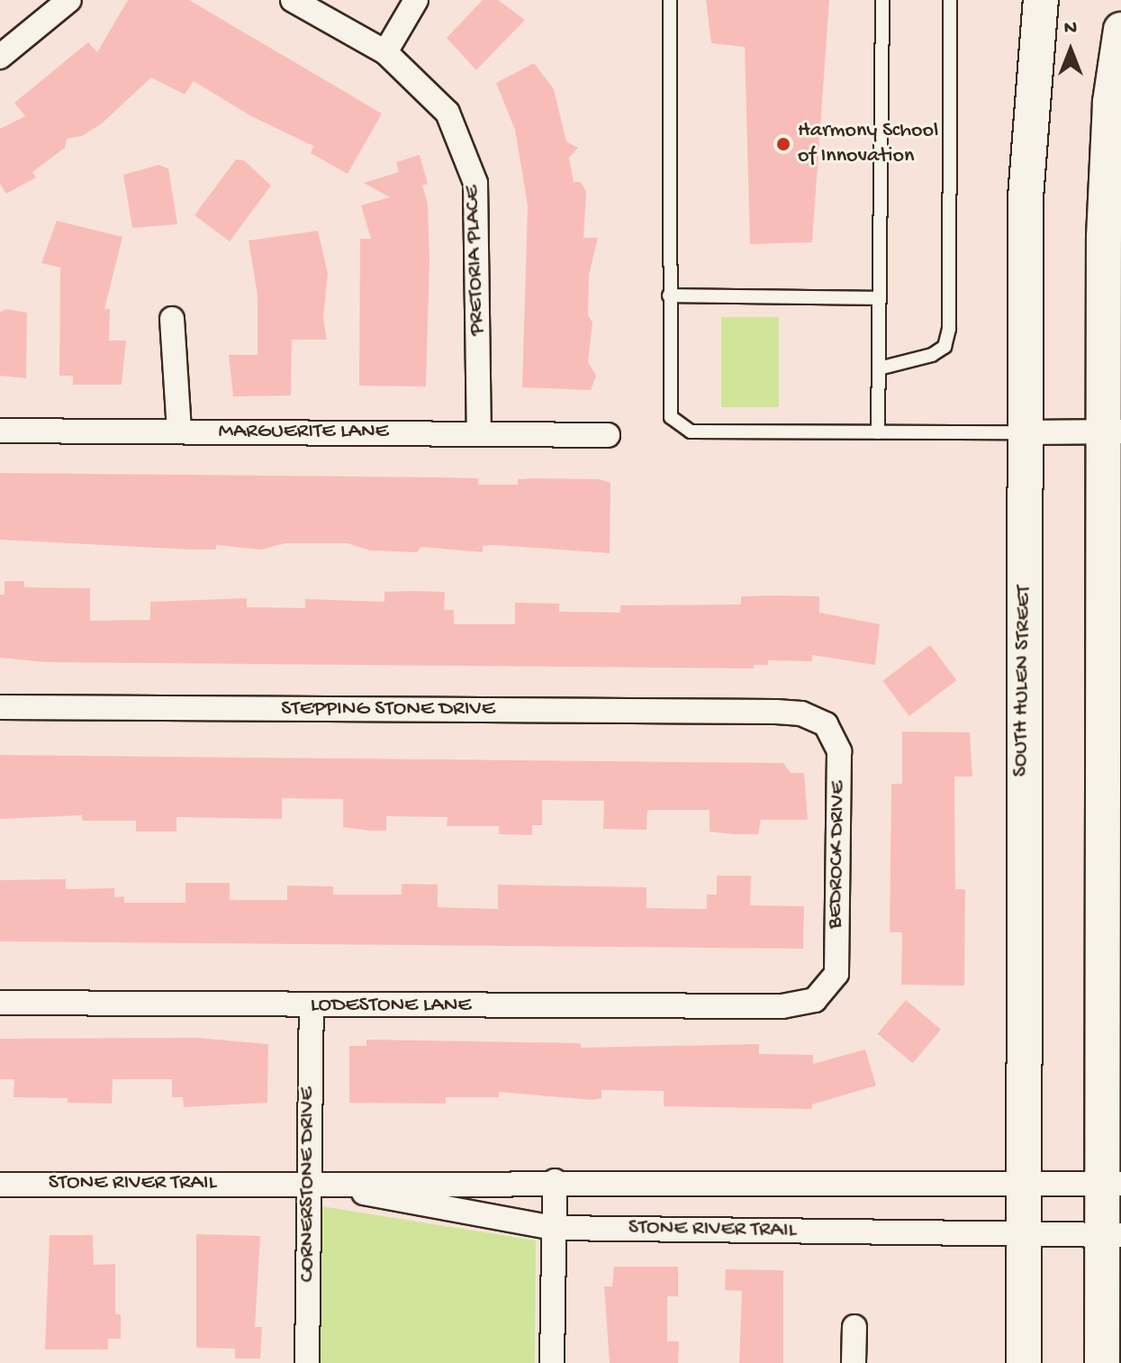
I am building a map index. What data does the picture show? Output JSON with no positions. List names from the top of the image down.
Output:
{
  "streets": {
    "main road": ["SOUTH HULEN STREET"],
    "street": [
      "PRETORIA PLACE",
      "MARGUERITE LANE",
      "STEPPING STONE DRIVE",
      "BEDROCK DRIVE",
      "LODESTONE LANE",
      "STONE RIVER TRAIL",
      "CORNERSTONE DRIVE"
    ]
  },
  "crossings": [
    ["PRETORIA PLACE", "MARGUERITE LANE"],
    ["SOUTH HULEN STREET", "STONE RIVER TRAIL"],
    ["STEPPING STONE DRIVE", "BEDROCK DRIVE"],
    ["BEDROCK DRIVE", "LODESTONE LANE"],
    ["LODESTONE LANE", "CORNERSTONE DRIVE"],
    ["STONE RIVER TRAIL", "CORNERSTONE DRIVE"]
  ],
  "places": ["Harmony School of Innovation"],
  "north": "top"
}
